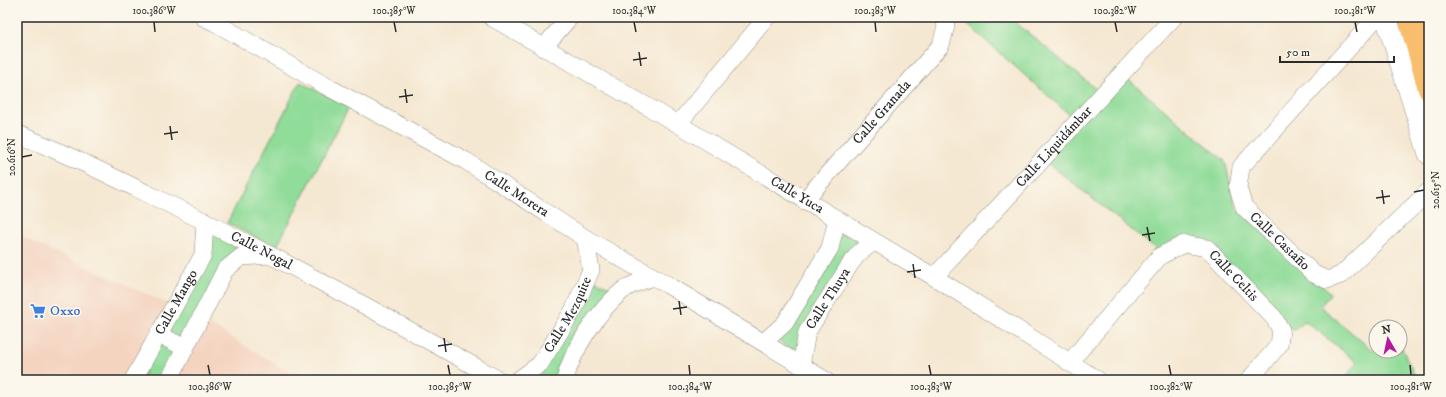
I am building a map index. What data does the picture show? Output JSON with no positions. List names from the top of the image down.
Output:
{
  "streets": {
    "street": [
      "Calle Granada",
      "Calle Liquidámbar",
      "Calle Morera",
      "Calle Yuca",
      "Calle Castaño",
      "Calle Nogal",
      "Calle Celtis",
      "Calle Thuya",
      "Calle Mango",
      "Calle Mezquite"
    ]
  },
  "crossings": [
    ["Calle Granada", "Calle Yuca"],
    ["Calle Liquidámbar", "Calle Yuca"],
    ["Calle Morera", "Calle Thuya"],
    ["Calle Morera", "Calle Mezquite"],
    ["Calle Yuca", "Calle Celtis"],
    ["Calle Yuca", "Calle Thuya"],
    ["Calle Nogal", "Calle Mango"]
  ],
  "places": {
    "supermarket": ["Oxxo"]
  },
  "scale_bar": "50 m",
  "north": "top",
  "coordinates": [
    "100.386°W",
    "100.385°W",
    "100.384°W",
    "100.383°W",
    "100.382°W",
    "100.381°W",
    "20.616°N",
    "20.615°N"
  ]
}
